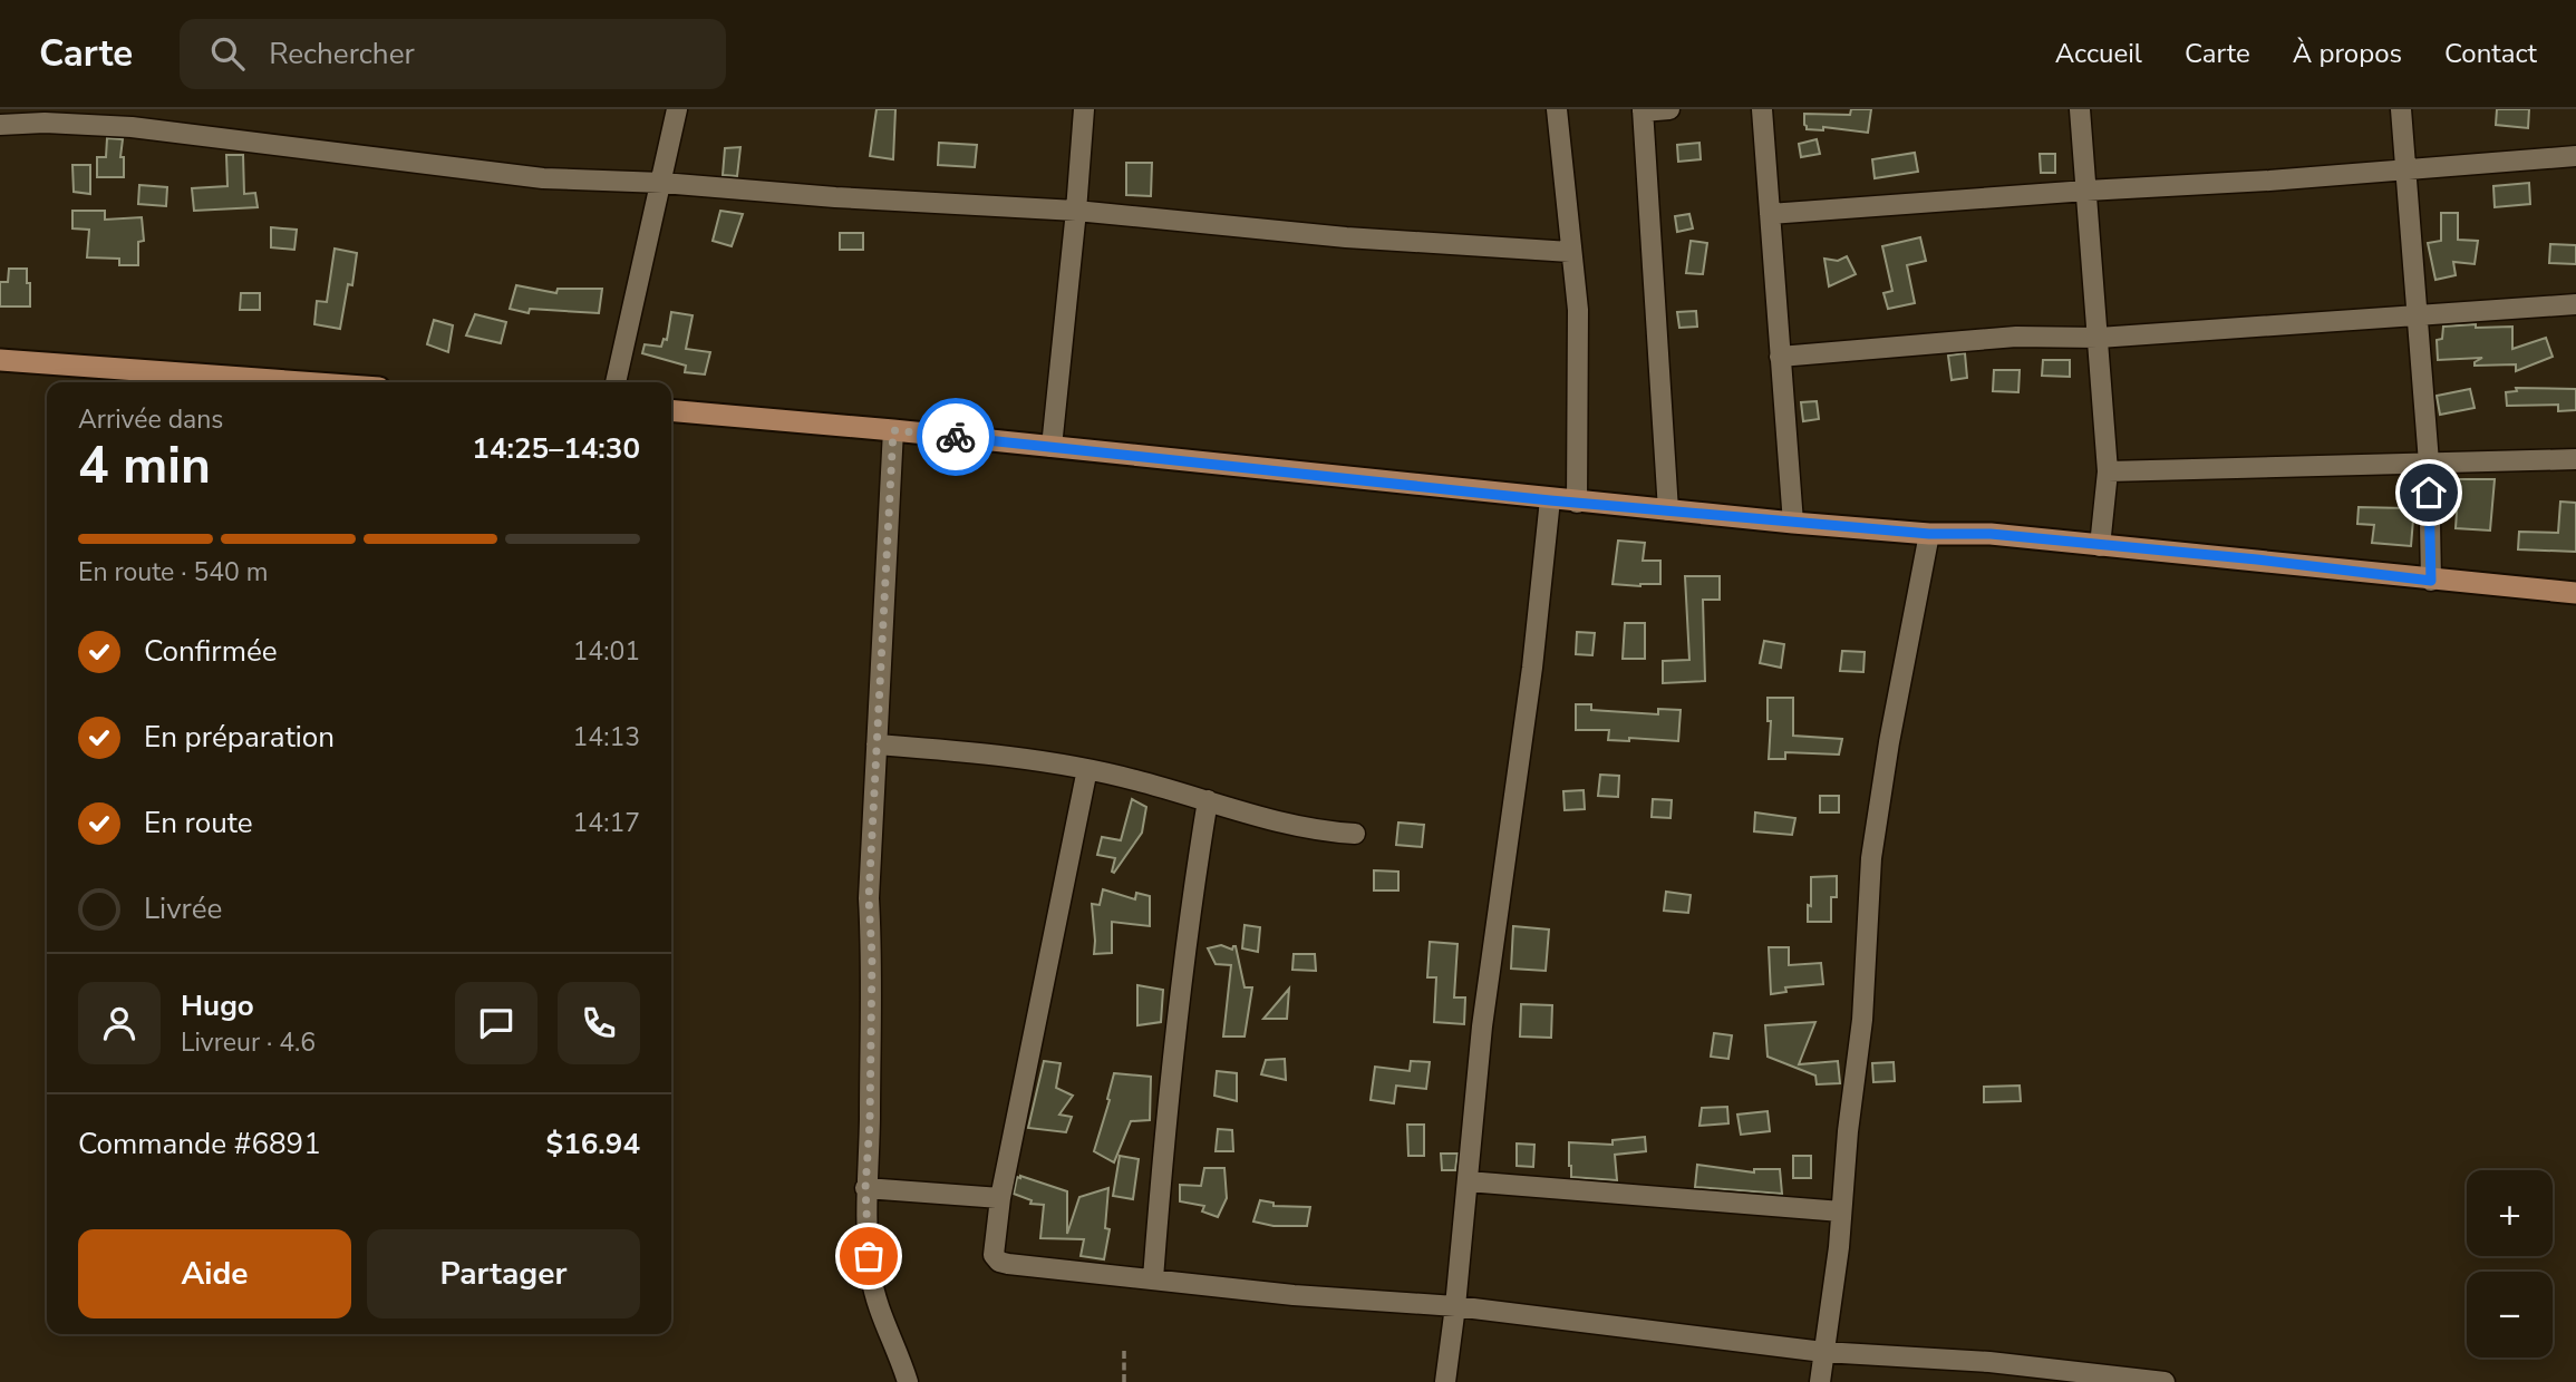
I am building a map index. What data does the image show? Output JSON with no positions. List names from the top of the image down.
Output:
{
  "page": {
    "header": "Carte",
    "search": "Rechercher",
    "nav": [
      "Accueil",
      "Carte",
      "À propos",
      "Contact"
    ],
    "heading": ["4 min", "Arrivée dans", "14:25–14:30"],
    "panel": [
      "Hugo",
      "Livreur · 4.6",
      "Commande #6891",
      "$16.94"
    ],
    "bar": "En route · 540 m",
    "list": [
      ["Confirmée", "14:01"],
      ["En préparation", "14:13"],
      ["En route", "14:17"],
      "Livrée"
    ],
    "map_buttons": ["+", "−"],
    "buttons": ["Aide", "Partager"]
  }
}
